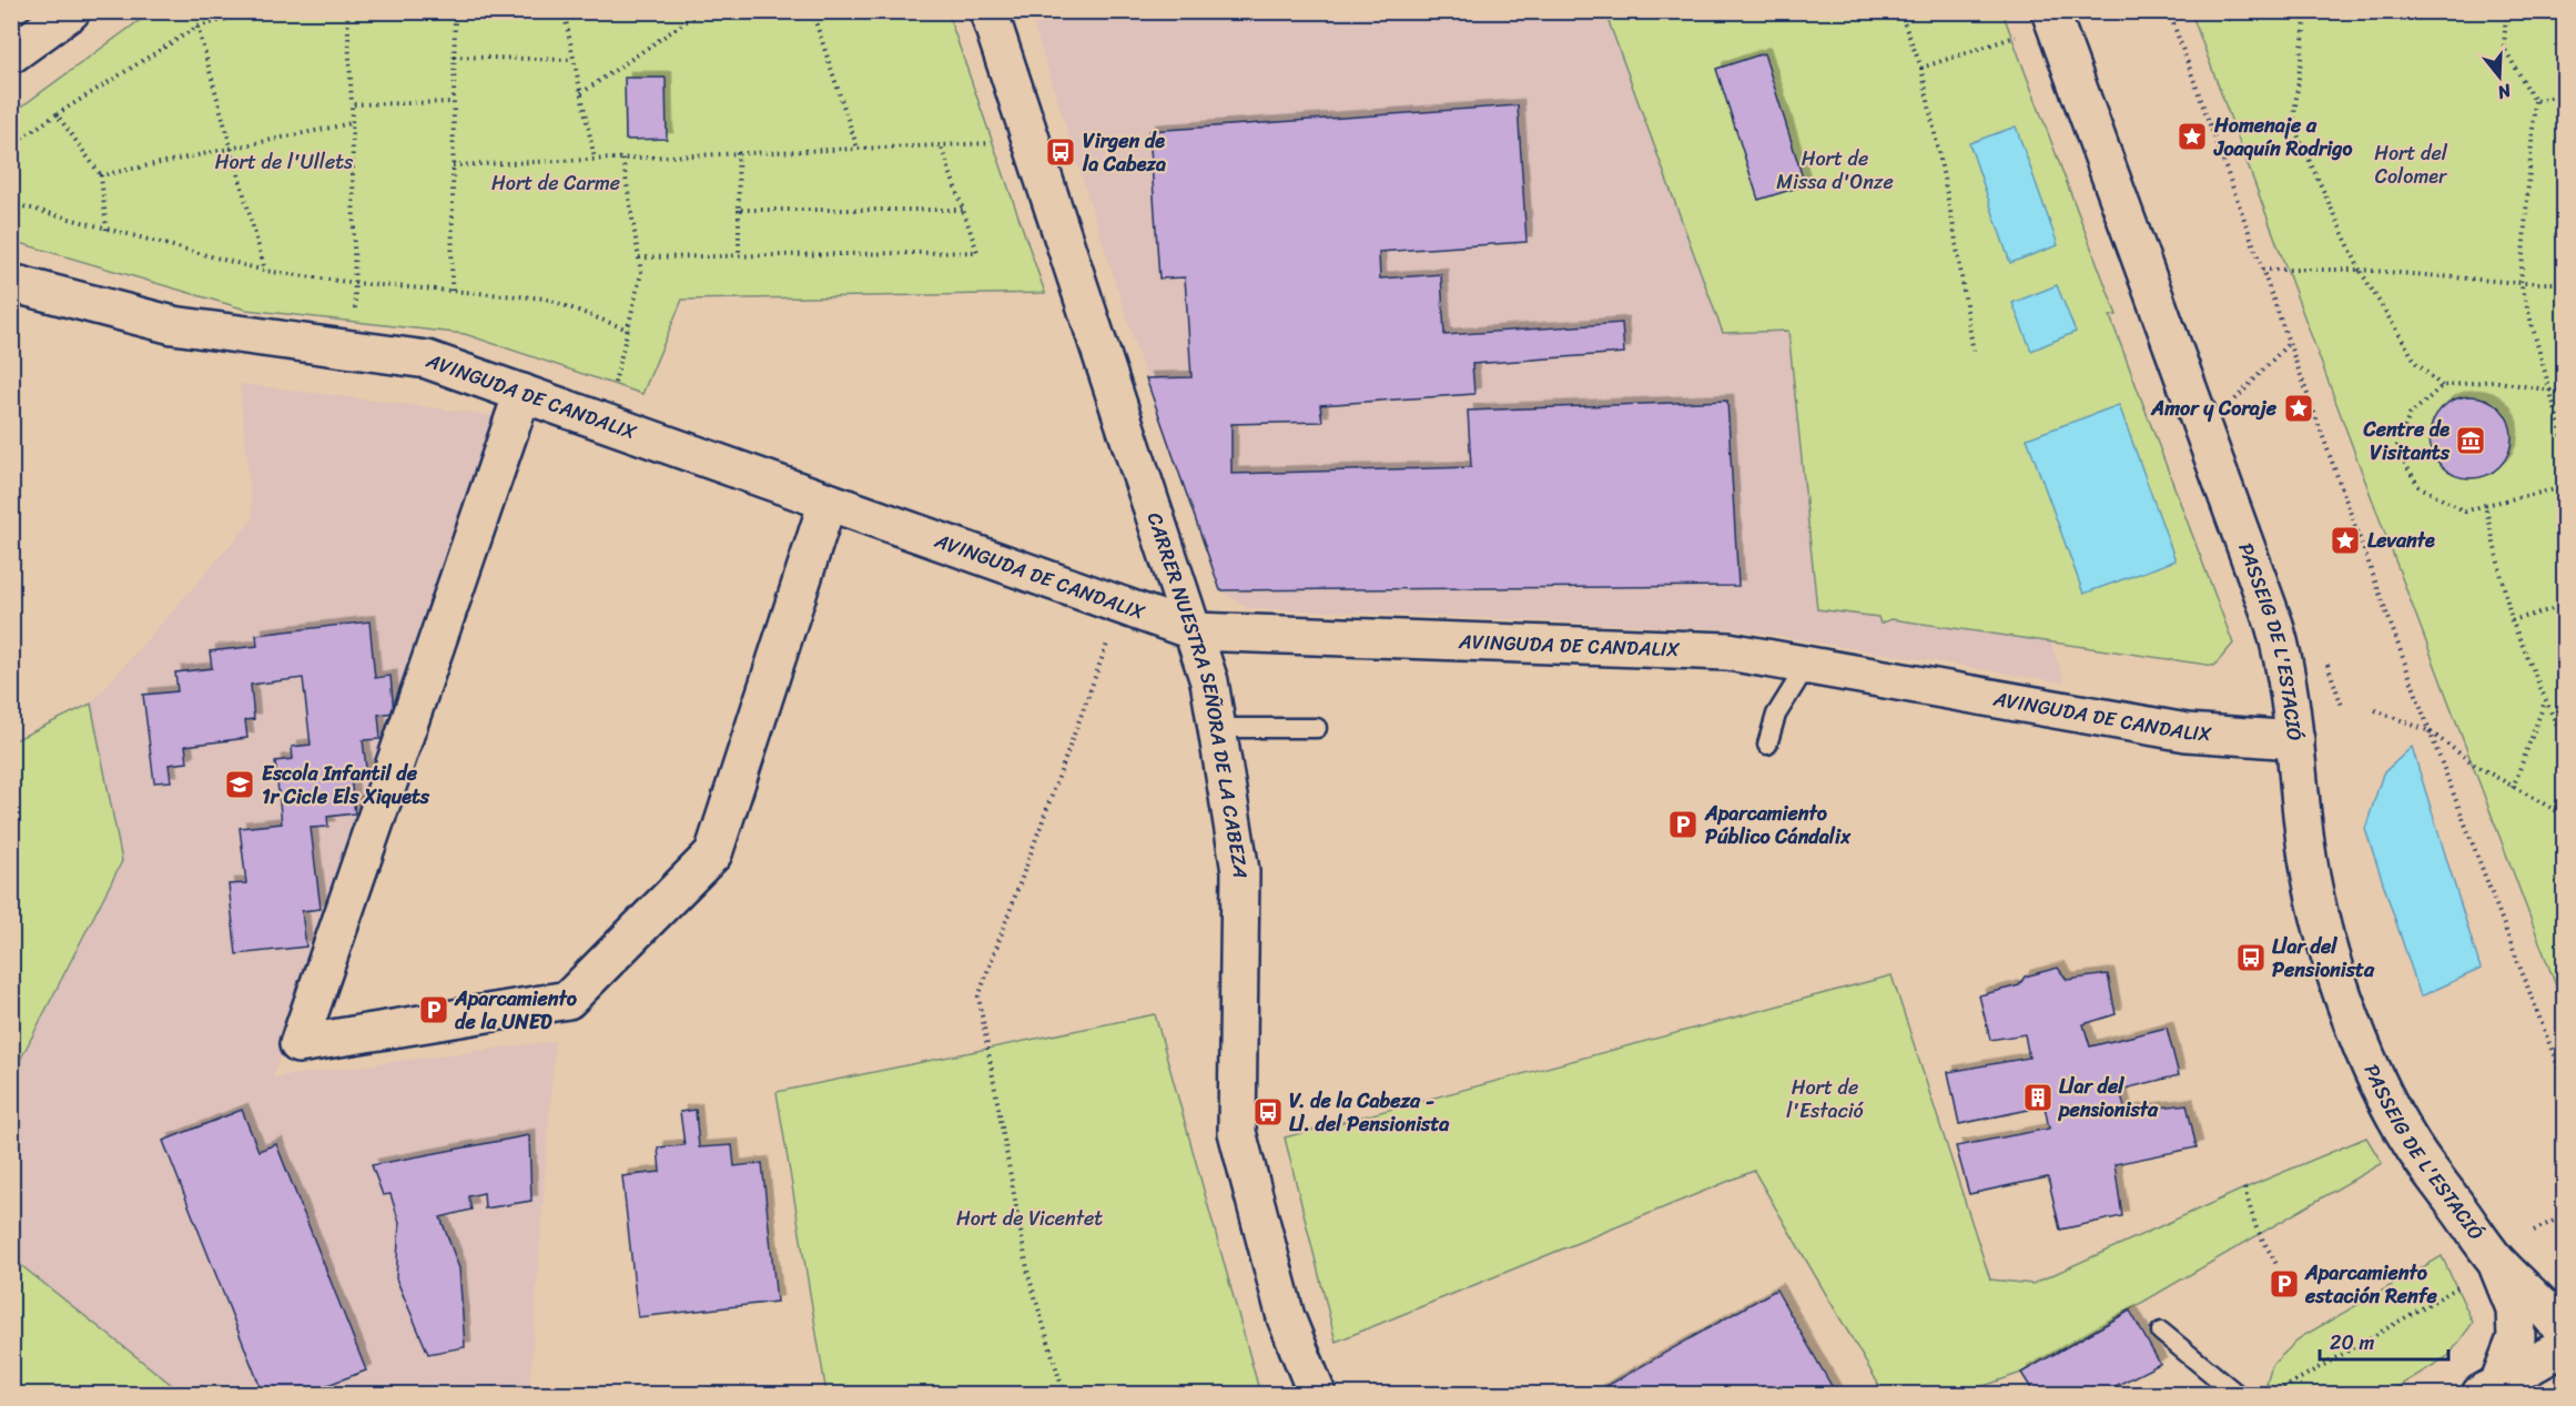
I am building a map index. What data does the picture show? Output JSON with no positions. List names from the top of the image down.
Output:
{
  "streets": {
    "main road": ["AVINGUDA DE CANDALIX", "PASSEIG DE L'ESTACIÓ", "CARRER NUESTRA SEÑORA DE LA CABEZA"]
  },
  "crossings": [
    ["AVINGUDA DE CANDALIX", "PASSEIG DE L'ESTACIÓ"],
    ["AVINGUDA DE CANDALIX", "CARRER NUESTRA SEÑORA DE LA CABEZA"]
  ],
  "parks": [
    "Hort del Colomer",
    "Hort de Missa d'Onze",
    "Hort de l'Ullets",
    "Hort de Carme",
    "Hort de l'Estació",
    "Hort de Vicentet"
  ],
  "places": {
    "place": ["Homenaje a Joaquín Rodrigo", "Amor y Coraje", "Levante"],
    "bus stop": ["Virgen de la Cabeza", "Llar del Pensionista", "V. de la Cabeza - Ll. del Pensionista"],
    "museum": ["Centre de Visitants"],
    "school or university": ["Escola Infantil de 1r Cicle Els Xiquets"],
    "parking": ["Aparcamiento Público Cándalix", "Aparcamiento de la UNED", "Aparcamiento estación Renfe"],
    "building": ["Llar del pensionista"]
  },
  "scale_bar": "20 m",
  "north": "bottom"
}
